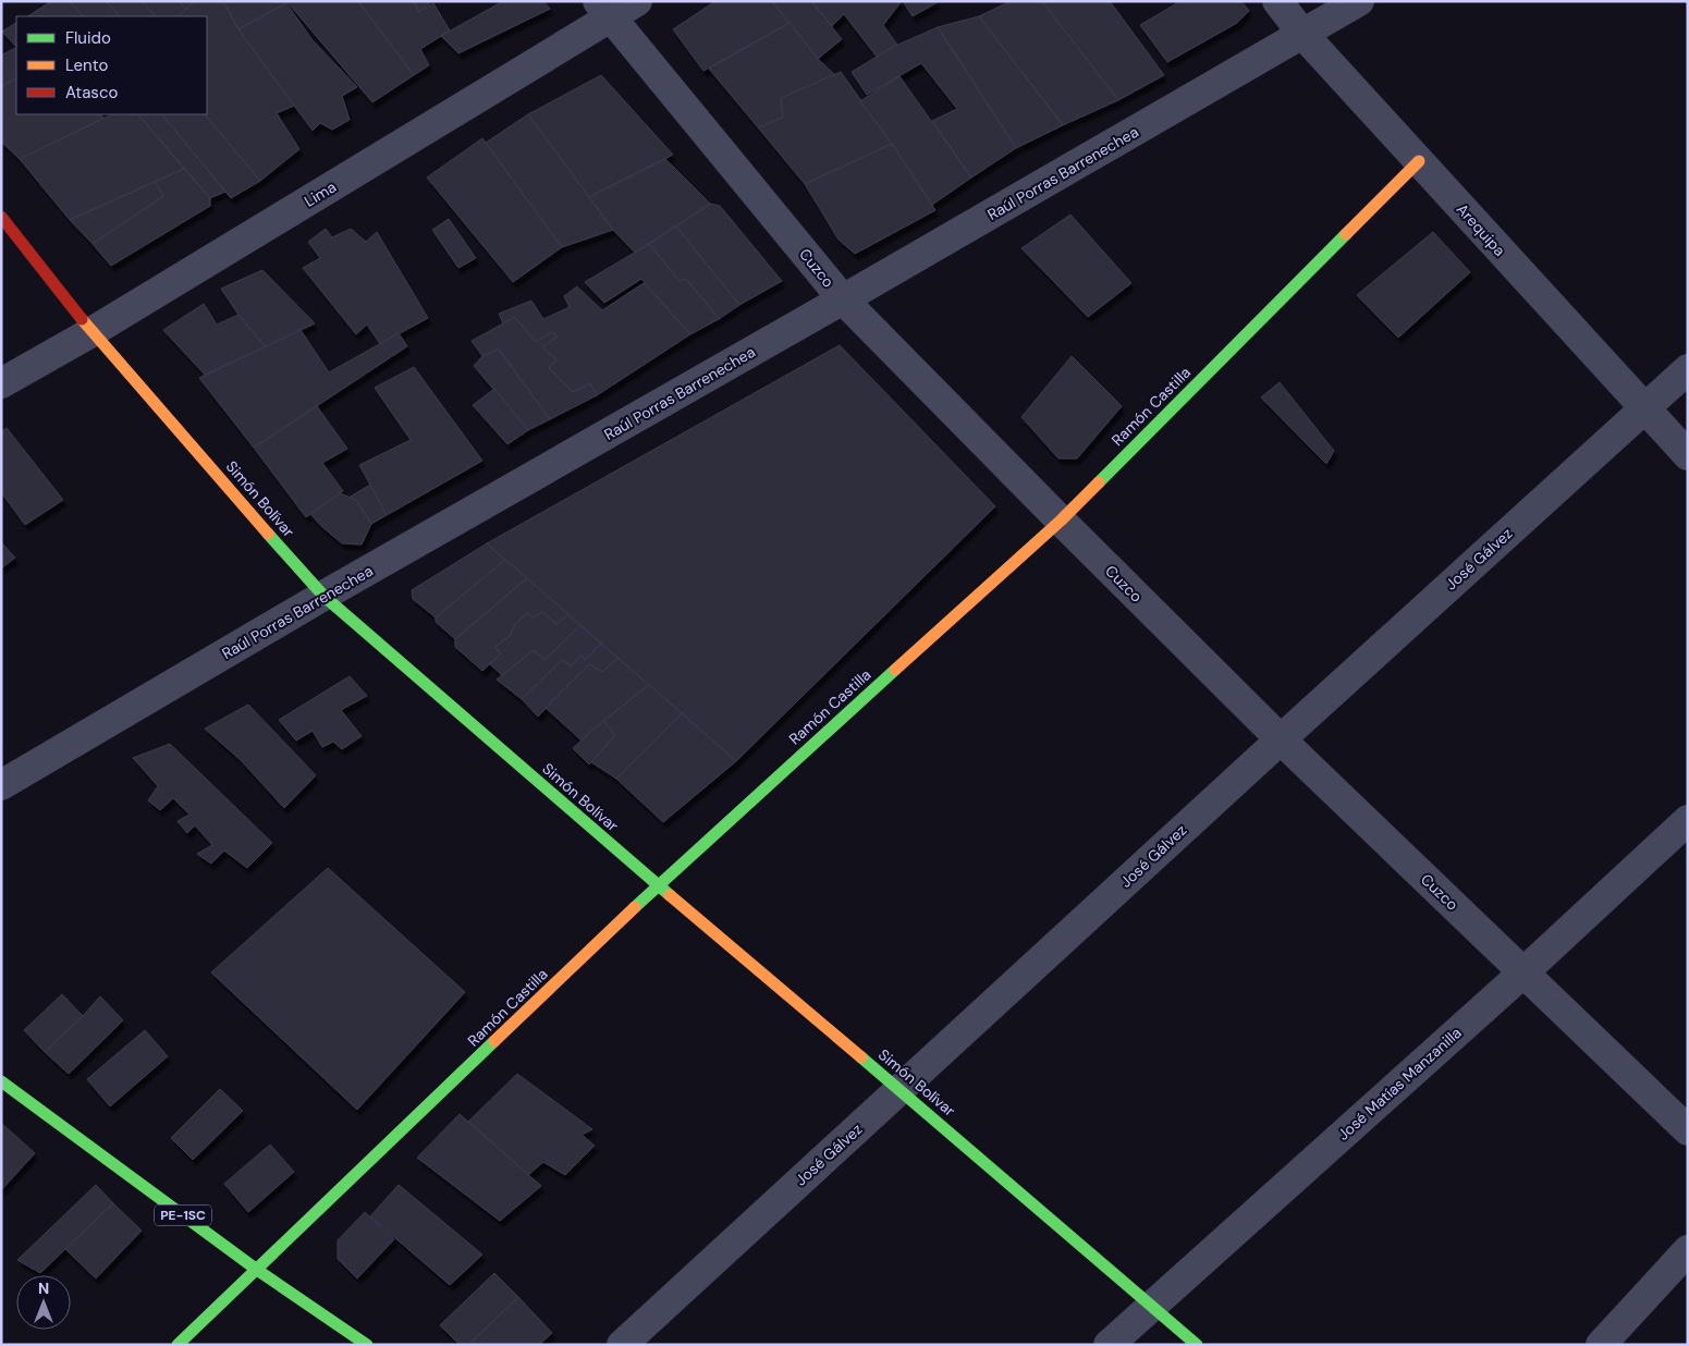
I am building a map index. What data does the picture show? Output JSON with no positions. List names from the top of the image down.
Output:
{
  "streets": {
    "street": [
      "Raúl Porras Barrenechea",
      "Lima",
      "Arequipa",
      "Cuzco",
      "Ramón Castilla",
      "Simón Bolívar",
      "José Gálvez",
      "José Matías Manzanilla",
      "PE-1SC"
    ]
  },
  "crossings": [
    ["Raúl Porras Barrenechea", "Arequipa"],
    ["Raúl Porras Barrenechea", "Cuzco"],
    ["Raúl Porras Barrenechea", "Simón Bolívar"],
    ["Lima", "Cuzco"],
    ["Lima", "Simón Bolívar"],
    ["Arequipa", "Ramón Castilla"],
    ["Arequipa", "José Gálvez"],
    ["Cuzco", "Ramón Castilla"],
    ["Cuzco", "José Gálvez"],
    ["Cuzco", "José Matías Manzanilla"],
    ["Ramón Castilla", "Simón Bolívar"],
    ["Ramón Castilla", "PE-1SC"],
    ["Simón Bolívar", "José Gálvez"],
    ["Simón Bolívar", "José Matías Manzanilla"]
  ],
  "legend": ["Fluido", "Lento", "Atasco"],
  "north": "top"
}
